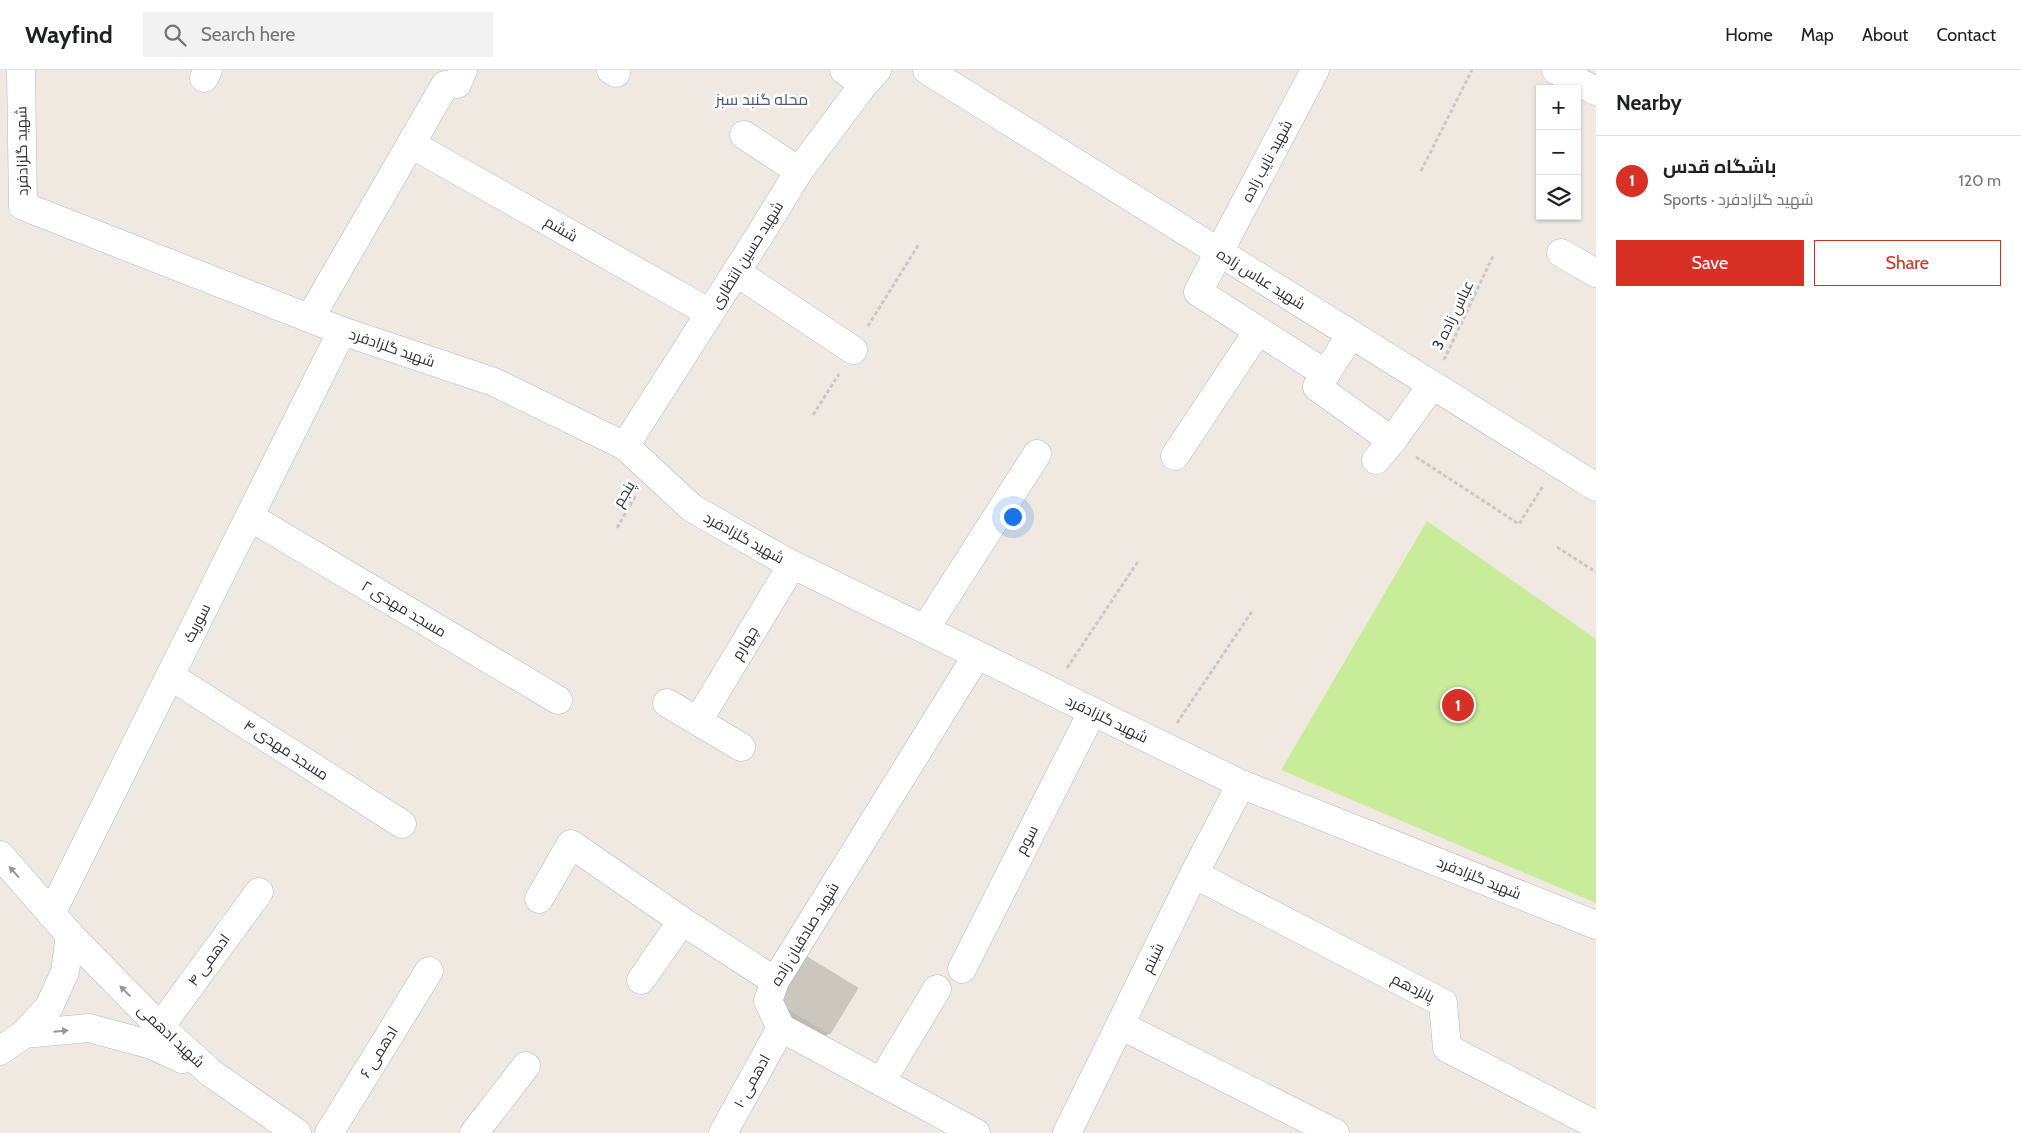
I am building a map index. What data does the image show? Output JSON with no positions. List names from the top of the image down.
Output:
{
  "streets": {
    "street": [
      "شهید گلزادفرد",
      "شهید نایب زاده",
      "ششم",
      "شهید حسین انتظاری",
      "شهید عباس زاده",
      "مسجد مهدی ۲",
      "سوریک",
      "چهارم",
      "مسجد مهدی ۴",
      "سوم",
      "شهید صادقیان زاده",
      "شبنم",
      "ادهمی ۴",
      "پانزدهم",
      "شهید ادهمی",
      "ادهمی ۶",
      "ادهمی ۱۰"
    ],
    "path": ["عباس زاده 3", "پنجم"]
  },
  "crossings": [
    ["شهید گلزادفرد", "شهید حسین انتظاری"],
    ["شهید گلزادفرد", "پنجم"],
    ["شهید گلزادفرد", "سوریک"],
    ["شهید گلزادفرد", "چهارم"],
    ["شهید گلزادفرد", "سوم"],
    ["شهید گلزادفرد", "شهید صادقیان زاده"],
    ["شهید گلزادفرد", "شبنم"],
    ["شهید نایب زاده", "شهید عباس زاده"],
    ["ششم", "شهید حسین انتظاری"],
    ["شهید عباس زاده", "عباس زاده 3"],
    ["مسجد مهدی ۲", "سوریک"],
    ["سوریک", "مسجد مهدی ۴"],
    ["سوریک", "شهید ادهمی"],
    ["شهید صادقیان زاده", "ادهمی ۱۰"],
    ["شبنم", "پانزدهم"],
    ["ادهمی ۴", "شهید ادهمی"]
  ],
  "districts": ["محله گنبد سبز"],
  "page": {
    "header": "Wayfind",
    "search": "Search here",
    "nav": [
      "Home",
      "Map",
      "About",
      "Contact"
    ],
    "heading": "Nearby",
    "map_buttons": ["+", "−"],
    "list": [
      {
        "mark": "1",
        "name": "باشگاه قدس",
        "note": "Sports · شهید گلزادفرد",
        "value": "120 m"
      }
    ],
    "buttons": ["Save", "Share"],
    "pins": "1"
  }
}
